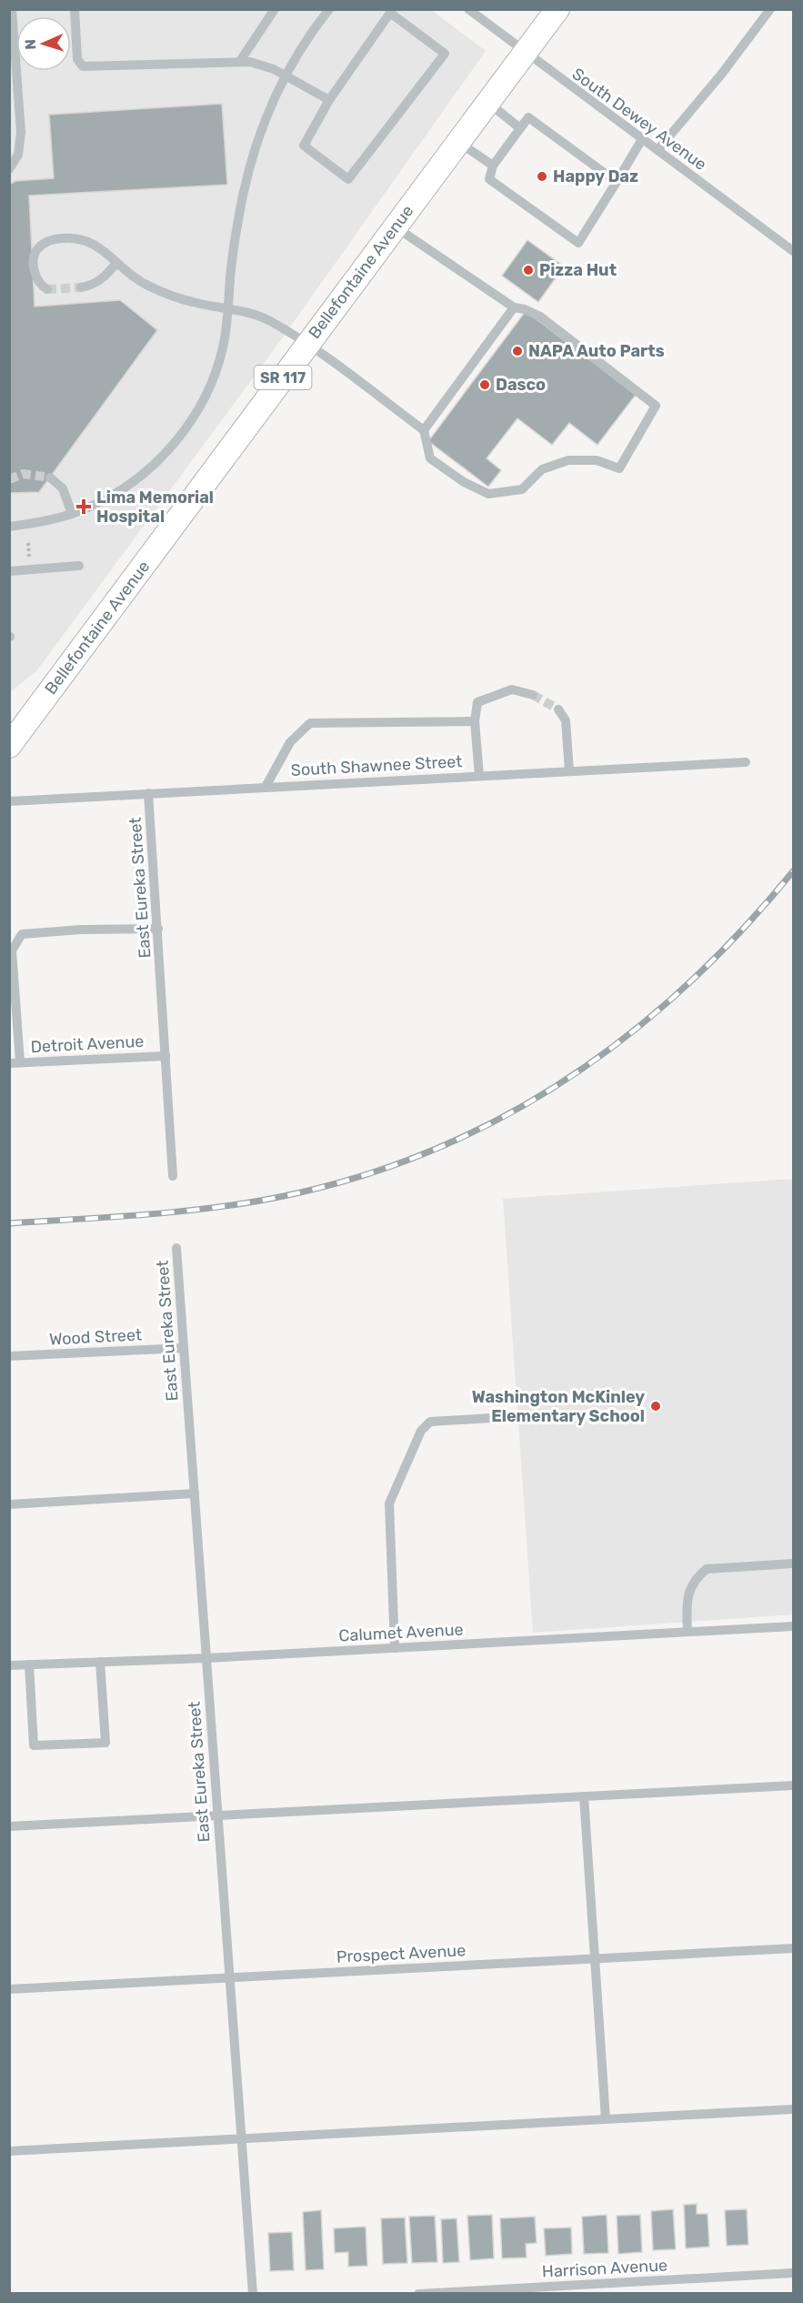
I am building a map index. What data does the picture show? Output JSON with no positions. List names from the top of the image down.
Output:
{
  "streets": {
    "main road": ["Bellefontaine Avenue", "SR 117"],
    "street": [
      "South Dewey Avenue",
      "South Shawnee Street",
      "East Eureka Street",
      "Detroit Avenue",
      "Wood Street",
      "Calumet Avenue",
      "Prospect Avenue",
      "Harrison Avenue"
    ]
  },
  "crossings": [
    ["South Dewey Avenue", "Bellefontaine Avenue"],
    ["South Shawnee Street", "East Eureka Street"],
    ["East Eureka Street", "Detroit Avenue"],
    ["East Eureka Street", "Wood Street"],
    ["East Eureka Street", "Calumet Avenue"],
    ["East Eureka Street", "Prospect Avenue"]
  ],
  "places": {
    "other": [
      "Happy Daz",
      "Pizza Hut",
      "NAPA Auto Parts",
      "Dasco",
      "Washington McKinley Elementary School"
    ],
    "health": ["Lima Memorial Hospital"]
  },
  "north": "left"
}
